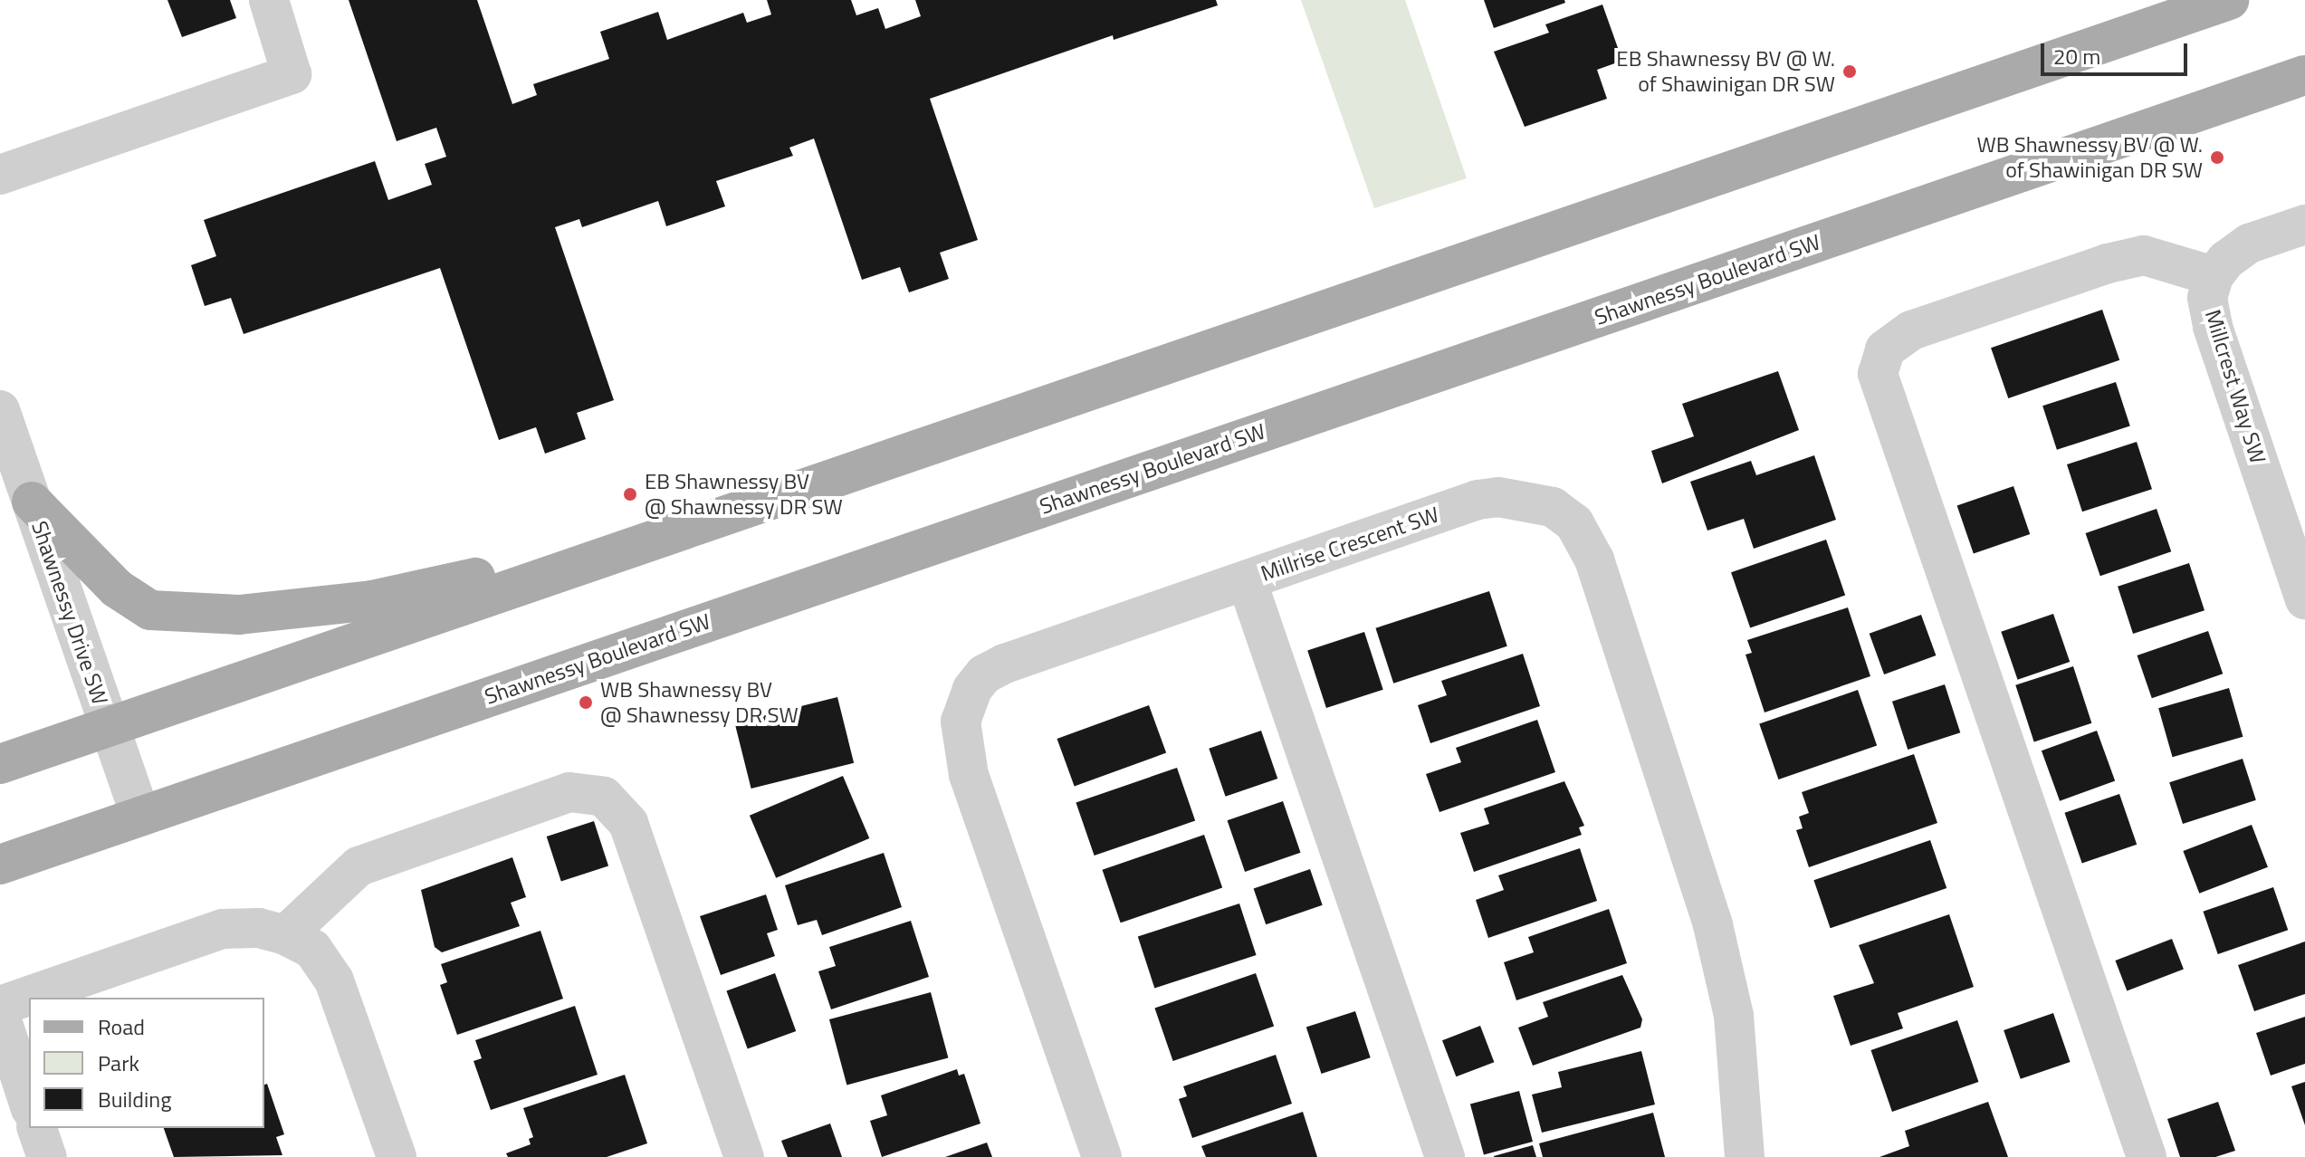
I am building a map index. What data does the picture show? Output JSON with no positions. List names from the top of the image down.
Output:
{
  "streets": {
    "main road": ["Shawnessy Boulevard SW"],
    "street": ["Millcrest Way SW", "Millrise Crescent SW", "Shawnessy Drive SW"]
  },
  "crossings": [
    ["Shawnessy Boulevard SW", "Shawnessy Drive SW"]
  ],
  "places": [
    "EB Shawnessy BV @ W. of Shawinigan DR SW",
    "WB Shawnessy BV @ W. of Shawinigan DR SW",
    "EB Shawnessy BV @ Shawnessy DR SW",
    "WB Shawnessy BV @ Shawnessy DR SW"
  ],
  "legend": ["Road", "Park", "Building"],
  "scale_bar": "20 m"
}
